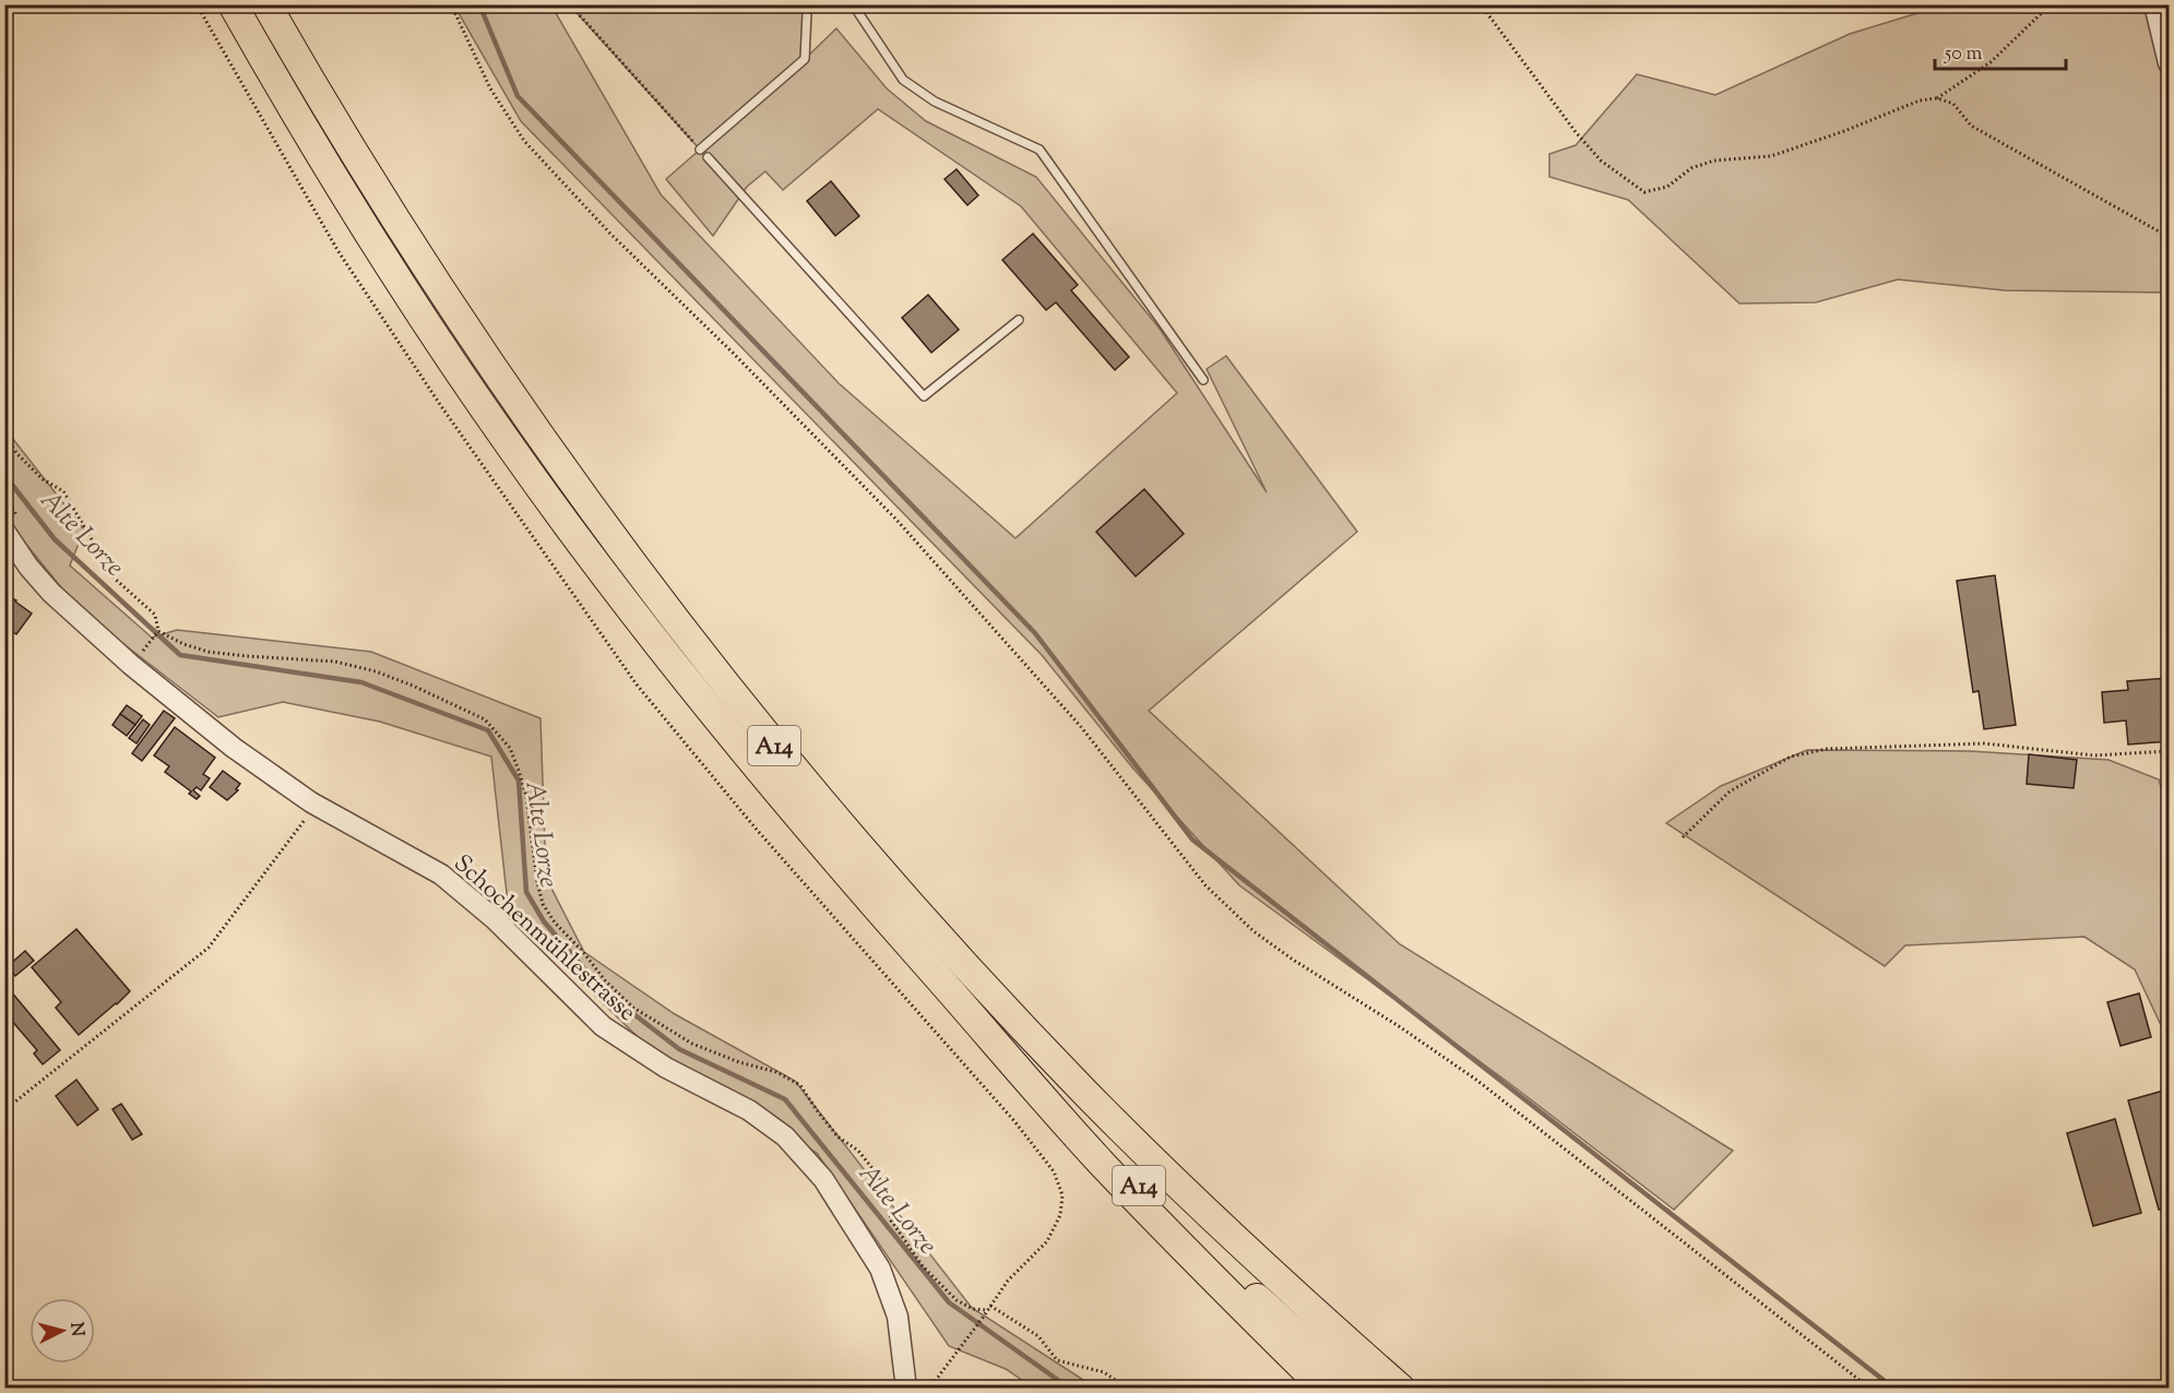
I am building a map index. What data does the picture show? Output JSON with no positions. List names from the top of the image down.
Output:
{
  "streets": {
    "highway": ["A14"],
    "street": ["Schochenmühlestrasse"]
  },
  "water": ["Alte Lorze"],
  "scale_bar": "50 m",
  "north": "right"
}
